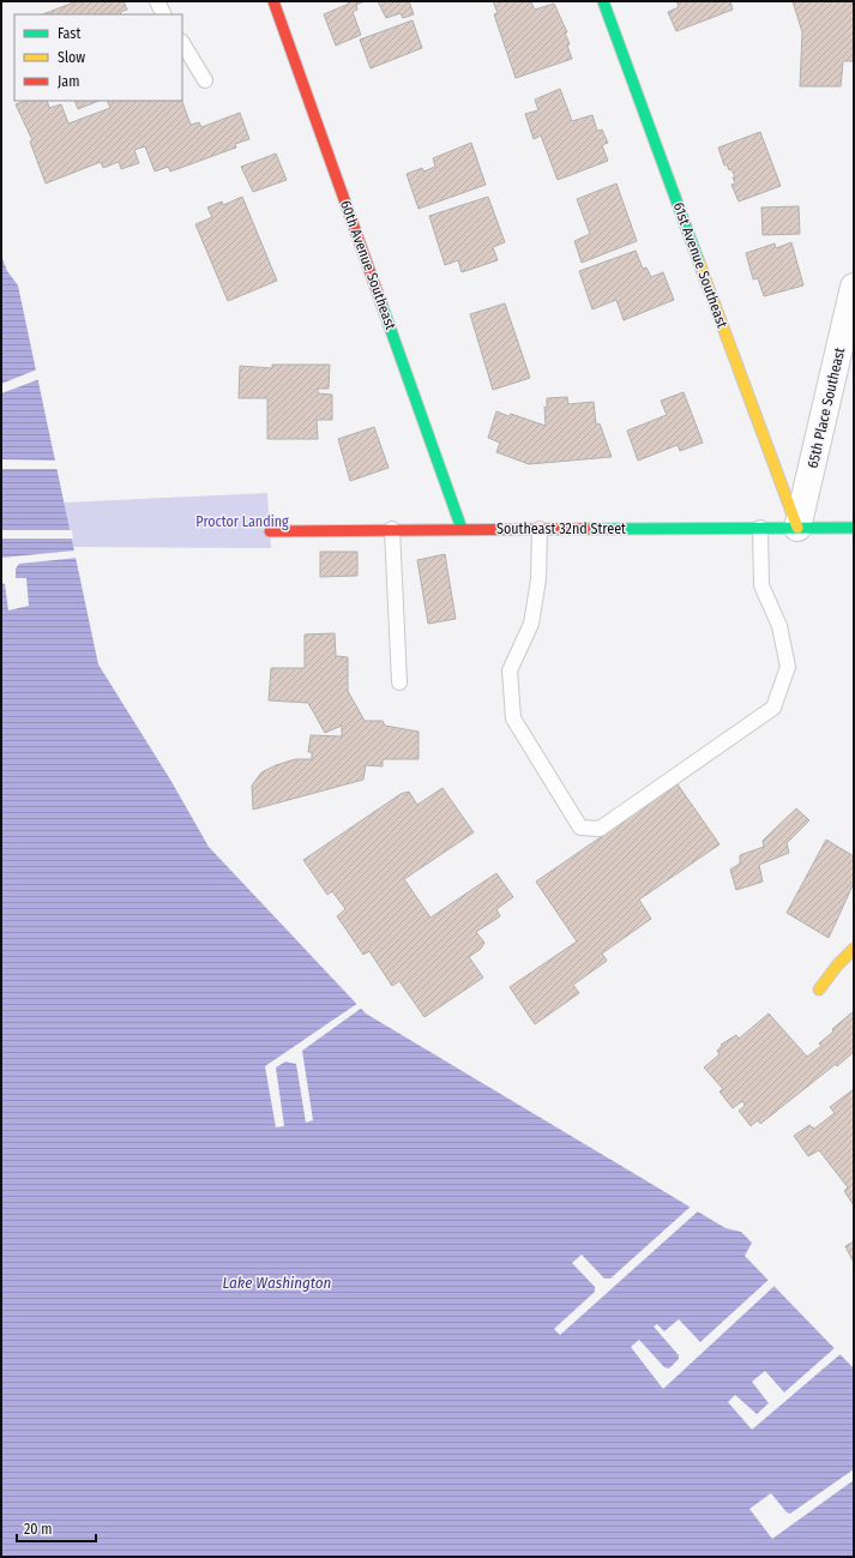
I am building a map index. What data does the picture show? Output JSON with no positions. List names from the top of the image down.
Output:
{
  "streets": {
    "street": [
      "60th Avenue Southeast",
      "61st Avenue Southeast",
      "65th Place Southeast",
      "Southeast 32nd Street"
    ]
  },
  "crossings": [
    ["60th Avenue Southeast", "Southeast 32nd Street"],
    ["61st Avenue Southeast", "65th Place Southeast"],
    ["61st Avenue Southeast", "Southeast 32nd Street"],
    ["65th Place Southeast", "Southeast 32nd Street"]
  ],
  "water": ["Lake Washington"],
  "parks": ["Proctor Landing"],
  "legend": ["Fast", "Slow", "Jam"],
  "scale_bar": "20 m"
}
